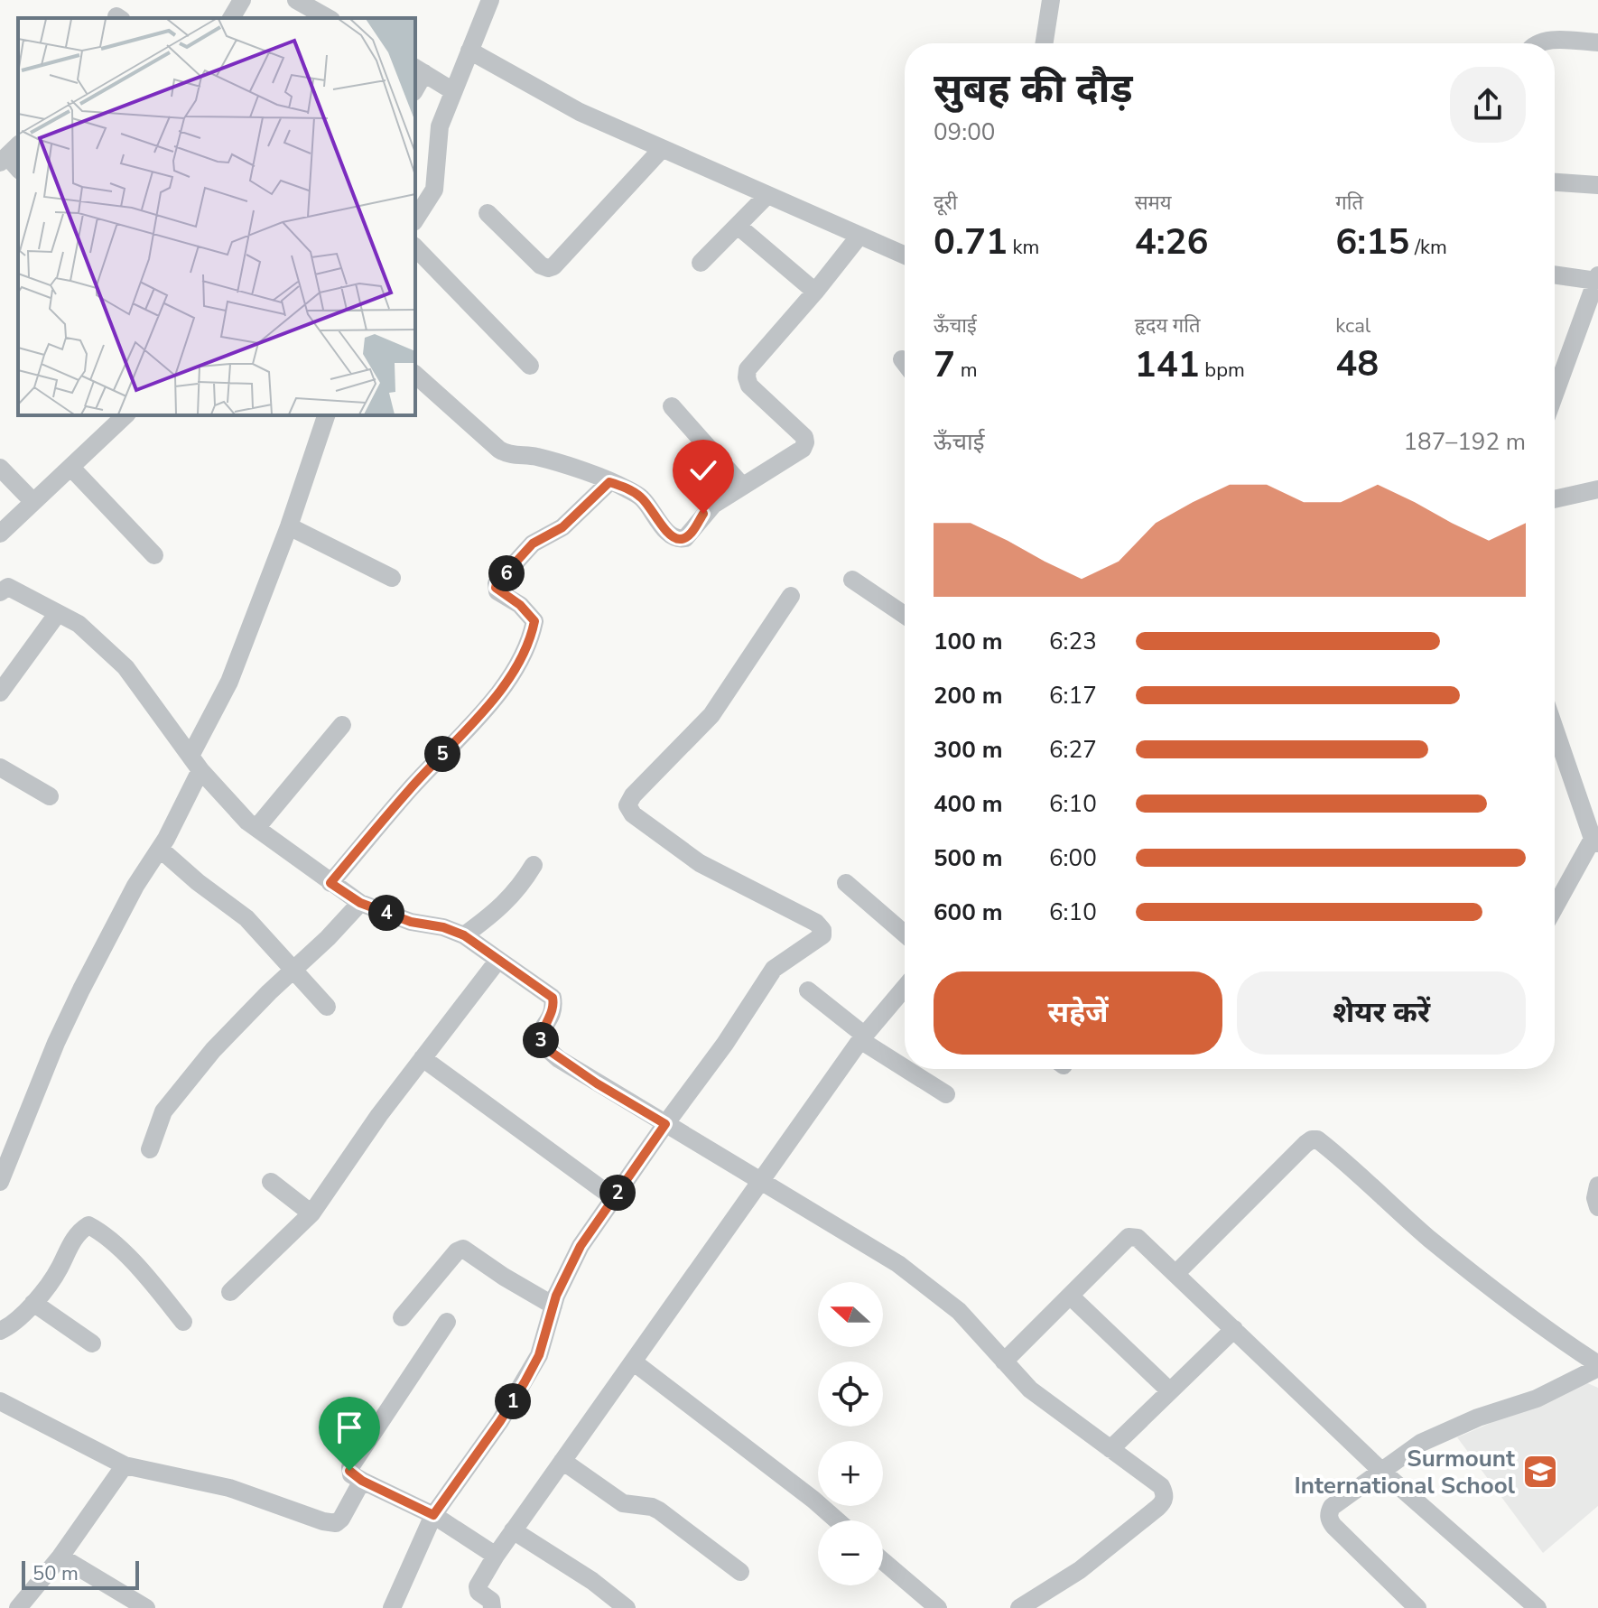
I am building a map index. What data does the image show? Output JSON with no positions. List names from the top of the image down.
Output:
{
  "places": {
    "school or university": ["Surmount International School"]
  },
  "scale_bar": "50 m",
  "north": "left",
  "page": {
    "heading": ["सुबह की दौड़", "09:00"],
    "stats": [
      ["दूरी", "0.71 km"],
      ["समय", "4:26"],
      ["गति", "6:15 /km"],
      ["ऊँचाई", "7 m"],
      ["हृदय गति", "141 bpm"],
      ["kcal", "48"]
    ],
    "chart": ["ऊँचाई", "187–192 m"],
    "pins": [
      "6",
      "5",
      "4",
      "3",
      "2",
      "1"
    ],
    "list": [
      {
        "name": "100 m",
        "note": "6:23"
      },
      {
        "name": "200 m",
        "note": "6:17"
      },
      {
        "name": "300 m",
        "note": "6:27"
      },
      {
        "name": "400 m",
        "note": "6:10"
      },
      {
        "name": "500 m",
        "note": "6:00"
      },
      {
        "name": "600 m",
        "note": "6:10"
      }
    ],
    "buttons": ["सहेजें", "शेयर करें"],
    "map_buttons": ["+", "−"],
    "scale": "50 m"
  }
}
